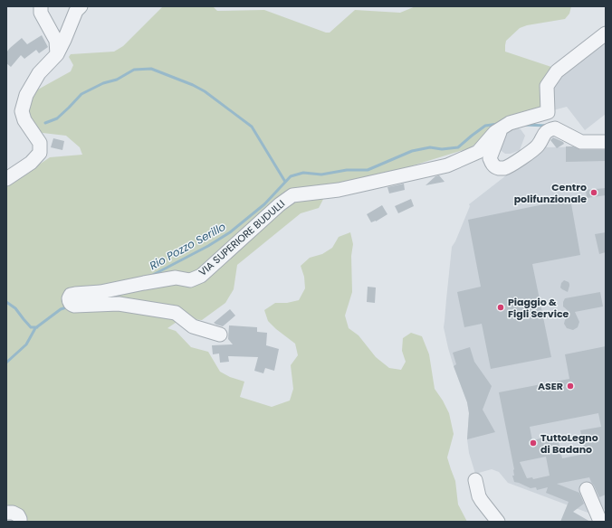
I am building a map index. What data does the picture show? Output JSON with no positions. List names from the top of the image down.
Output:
{
  "streets": {
    "street": ["VIA SUPERIORE BUDULLI"]
  },
  "water": ["Rio Pozzo Serillo"],
  "places": [
    "Centro polifunzionale",
    "Piaggio & Figli Service",
    "ASER",
    "TuttoLegno di Badano"
  ]
}
